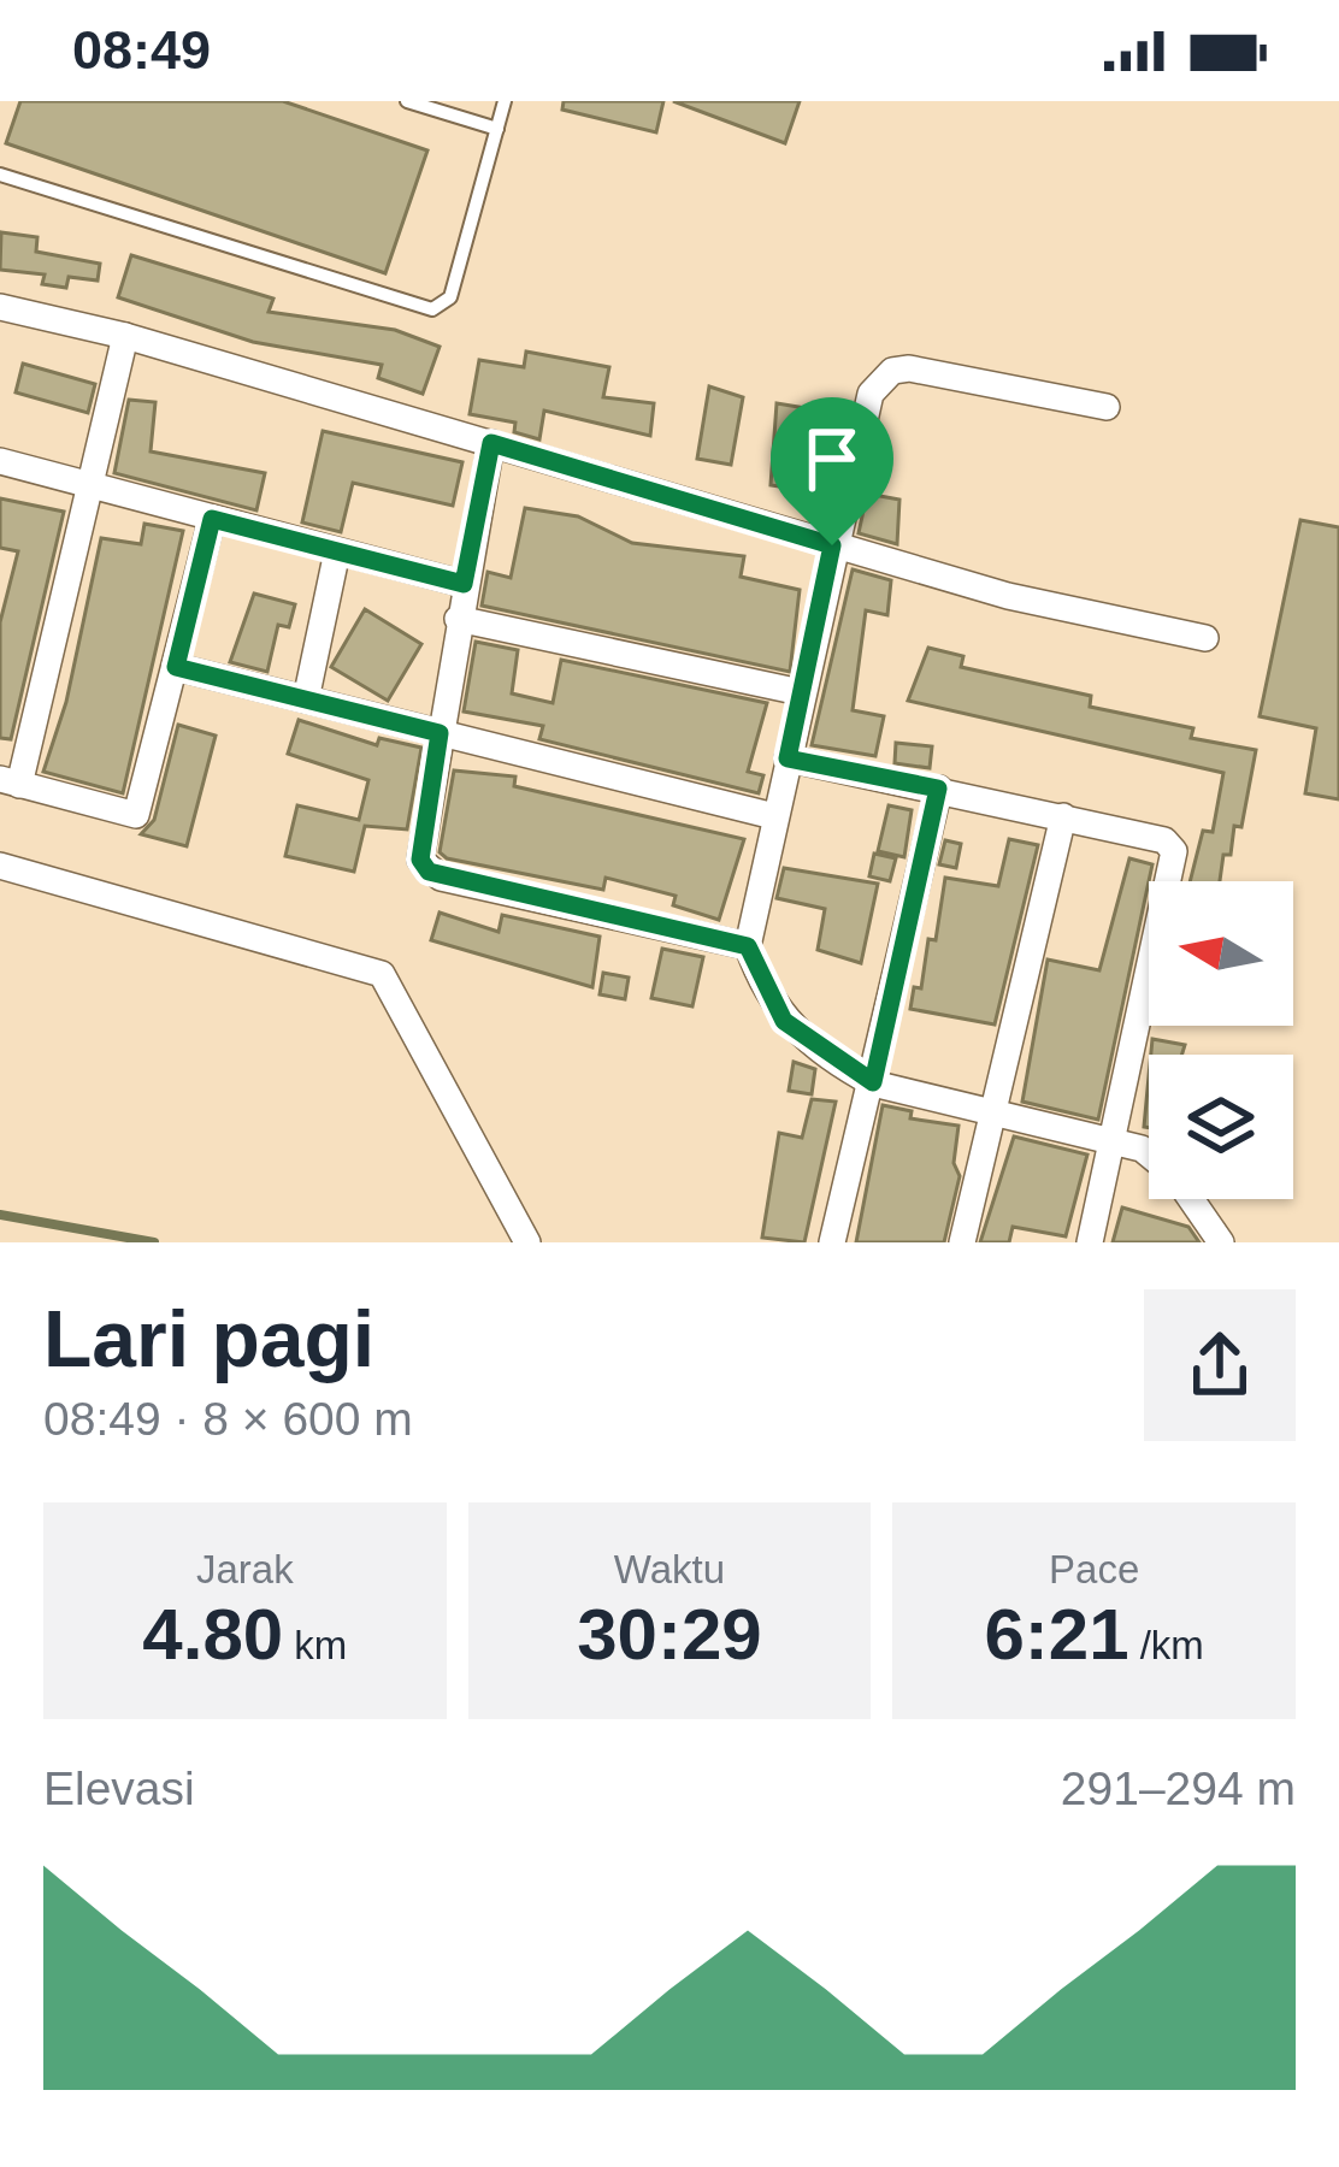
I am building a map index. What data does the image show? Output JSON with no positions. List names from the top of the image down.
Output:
{
  "north": "left",
  "page": {
    "status": "08:49",
    "heading": ["Lari pagi", "08:49 · 8 × 600 m"],
    "stats": [
      ["Jarak", "4.80 km"],
      ["Waktu", "30:29"],
      ["Pace", "6:21 /km"]
    ],
    "chart": ["Elevasi", "291–294 m"]
  }
}
